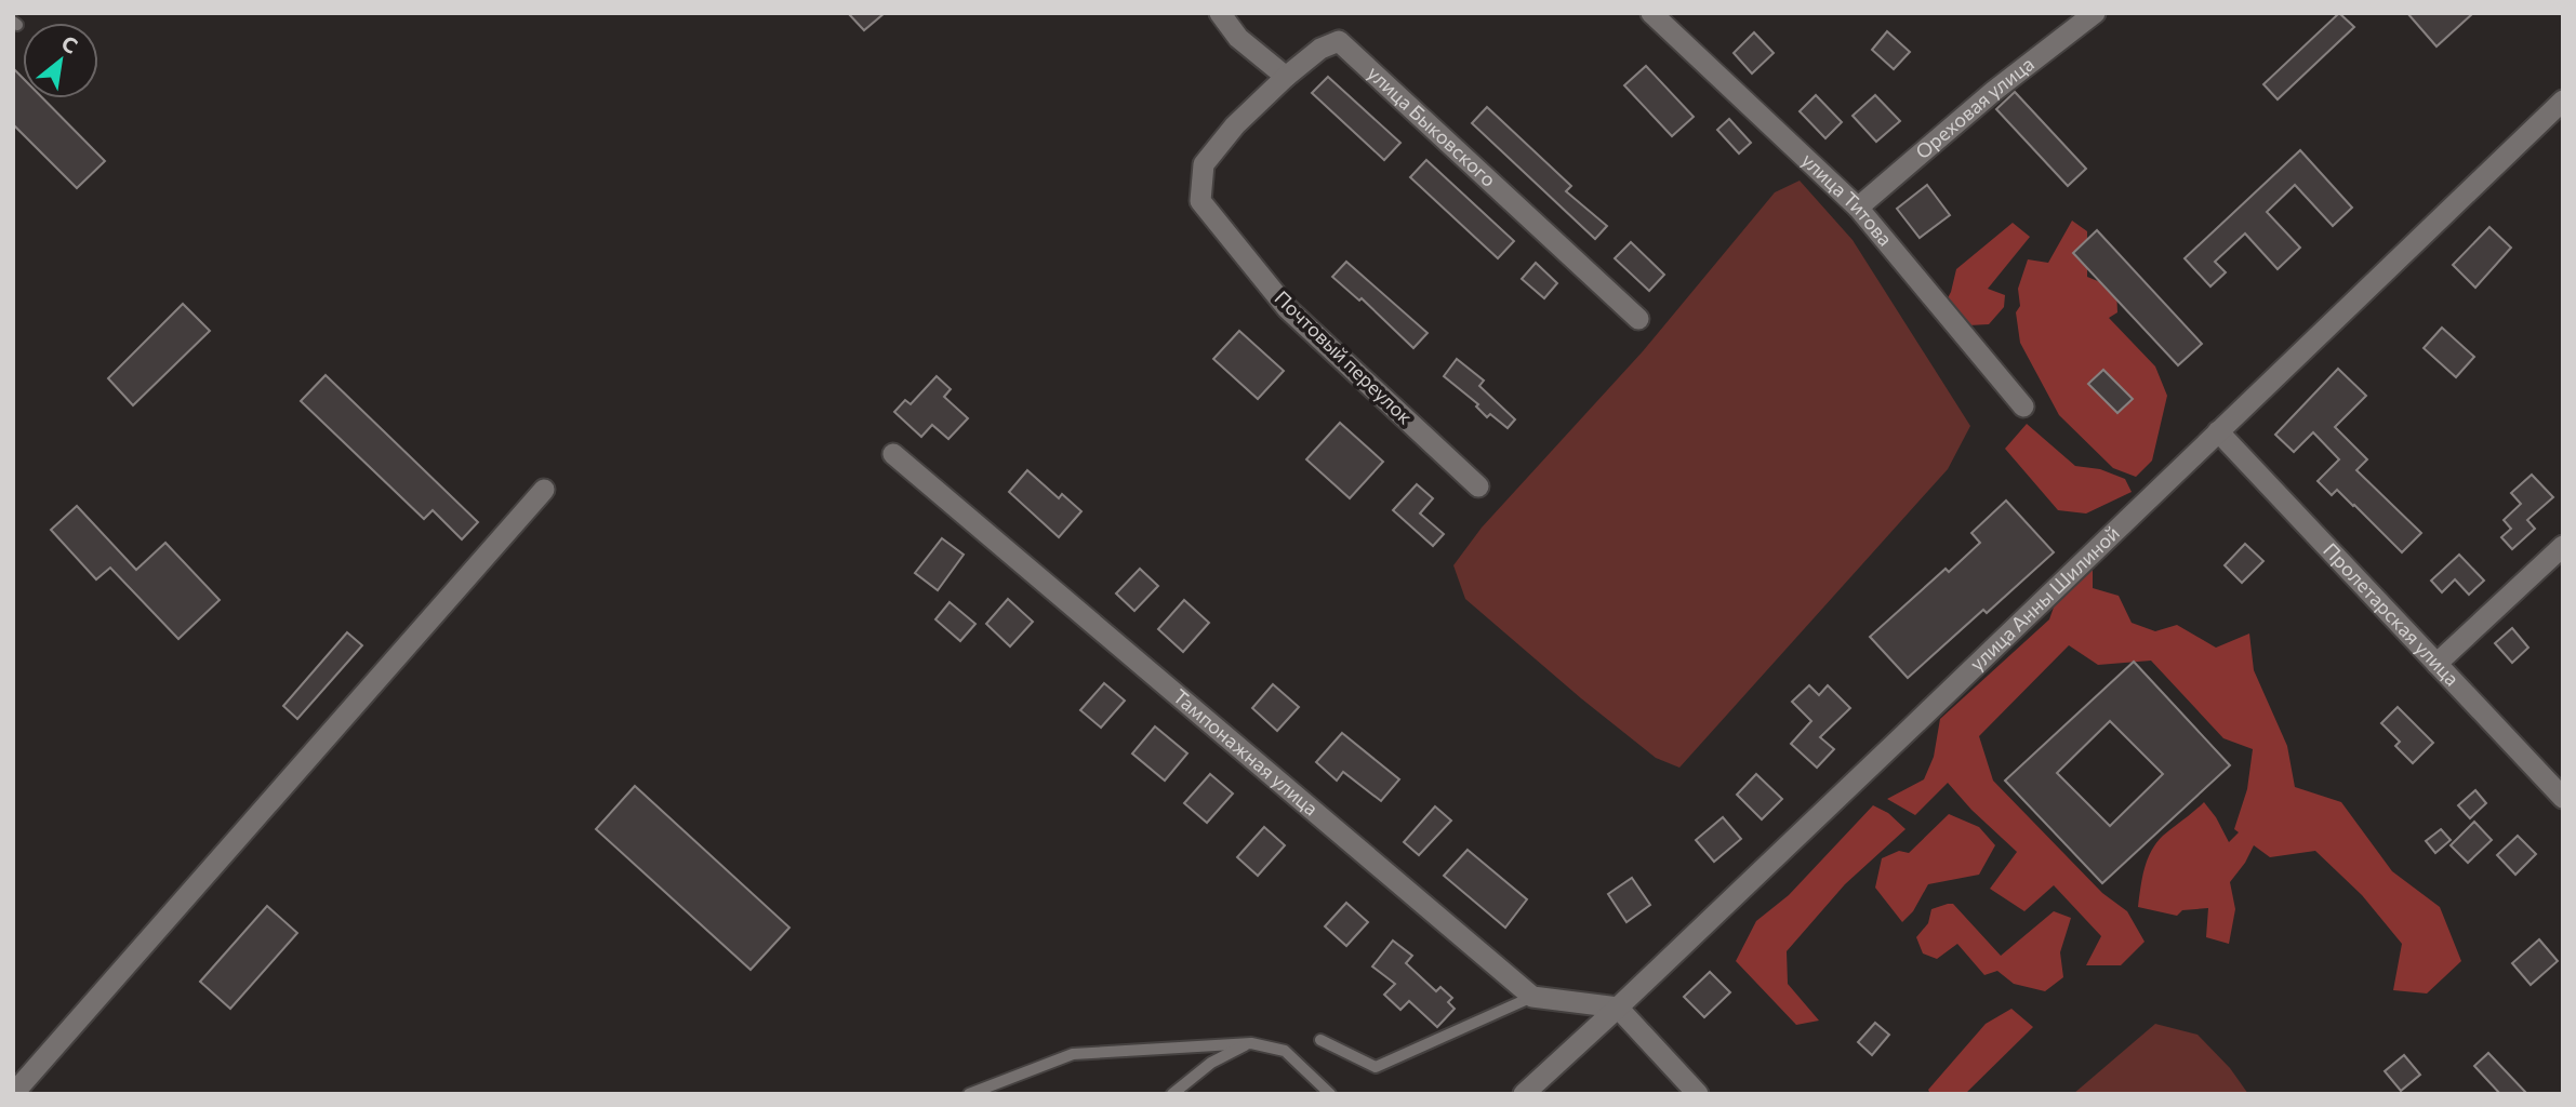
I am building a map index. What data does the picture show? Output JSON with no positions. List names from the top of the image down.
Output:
{
  "streets": {
    "street": [
      "Ореховая улица",
      "улица Быковского",
      "улица Титова",
      "Почтовый переулок",
      "улица Анны Шилиной",
      "Пролетарская улица",
      "Тампонажная улица"
    ]
  },
  "crossings": [
    ["Ореховая улица", "улица Титова"],
    ["улица Быковского", "Почтовый переулок"],
    ["улица Анны Шилиной", "Пролетарская улица"]
  ],
  "north": "top right"
}
